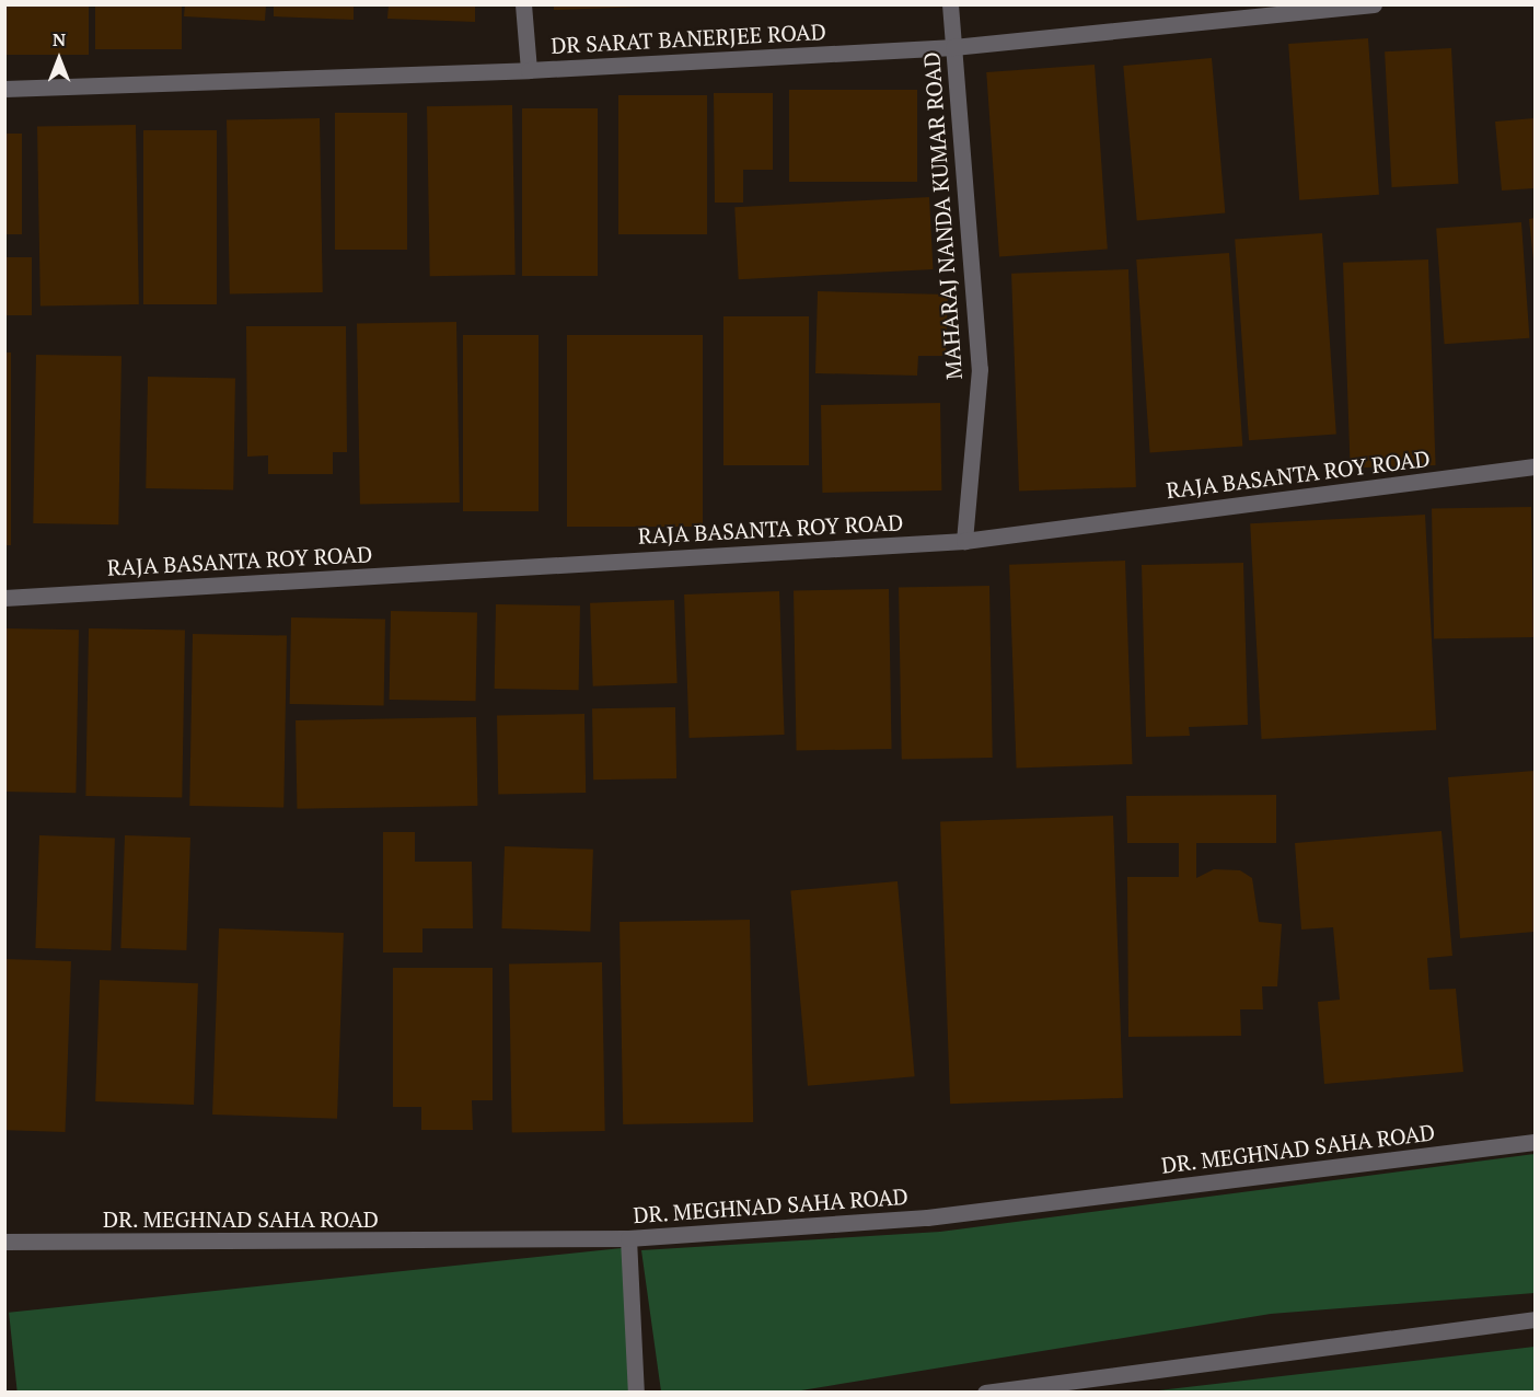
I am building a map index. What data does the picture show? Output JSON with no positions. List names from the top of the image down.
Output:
{
  "streets": {
    "street": [
      "DR SARAT BANERJEE ROAD",
      "MAHARAJ NANDA KUMAR ROAD",
      "RAJA BASANTA ROY ROAD",
      "DR. MEGHNAD SAHA ROAD"
    ]
  },
  "crossings": [
    ["DR SARAT BANERJEE ROAD", "MAHARAJ NANDA KUMAR ROAD"],
    ["MAHARAJ NANDA KUMAR ROAD", "RAJA BASANTA ROY ROAD"]
  ],
  "north": "top"
}
